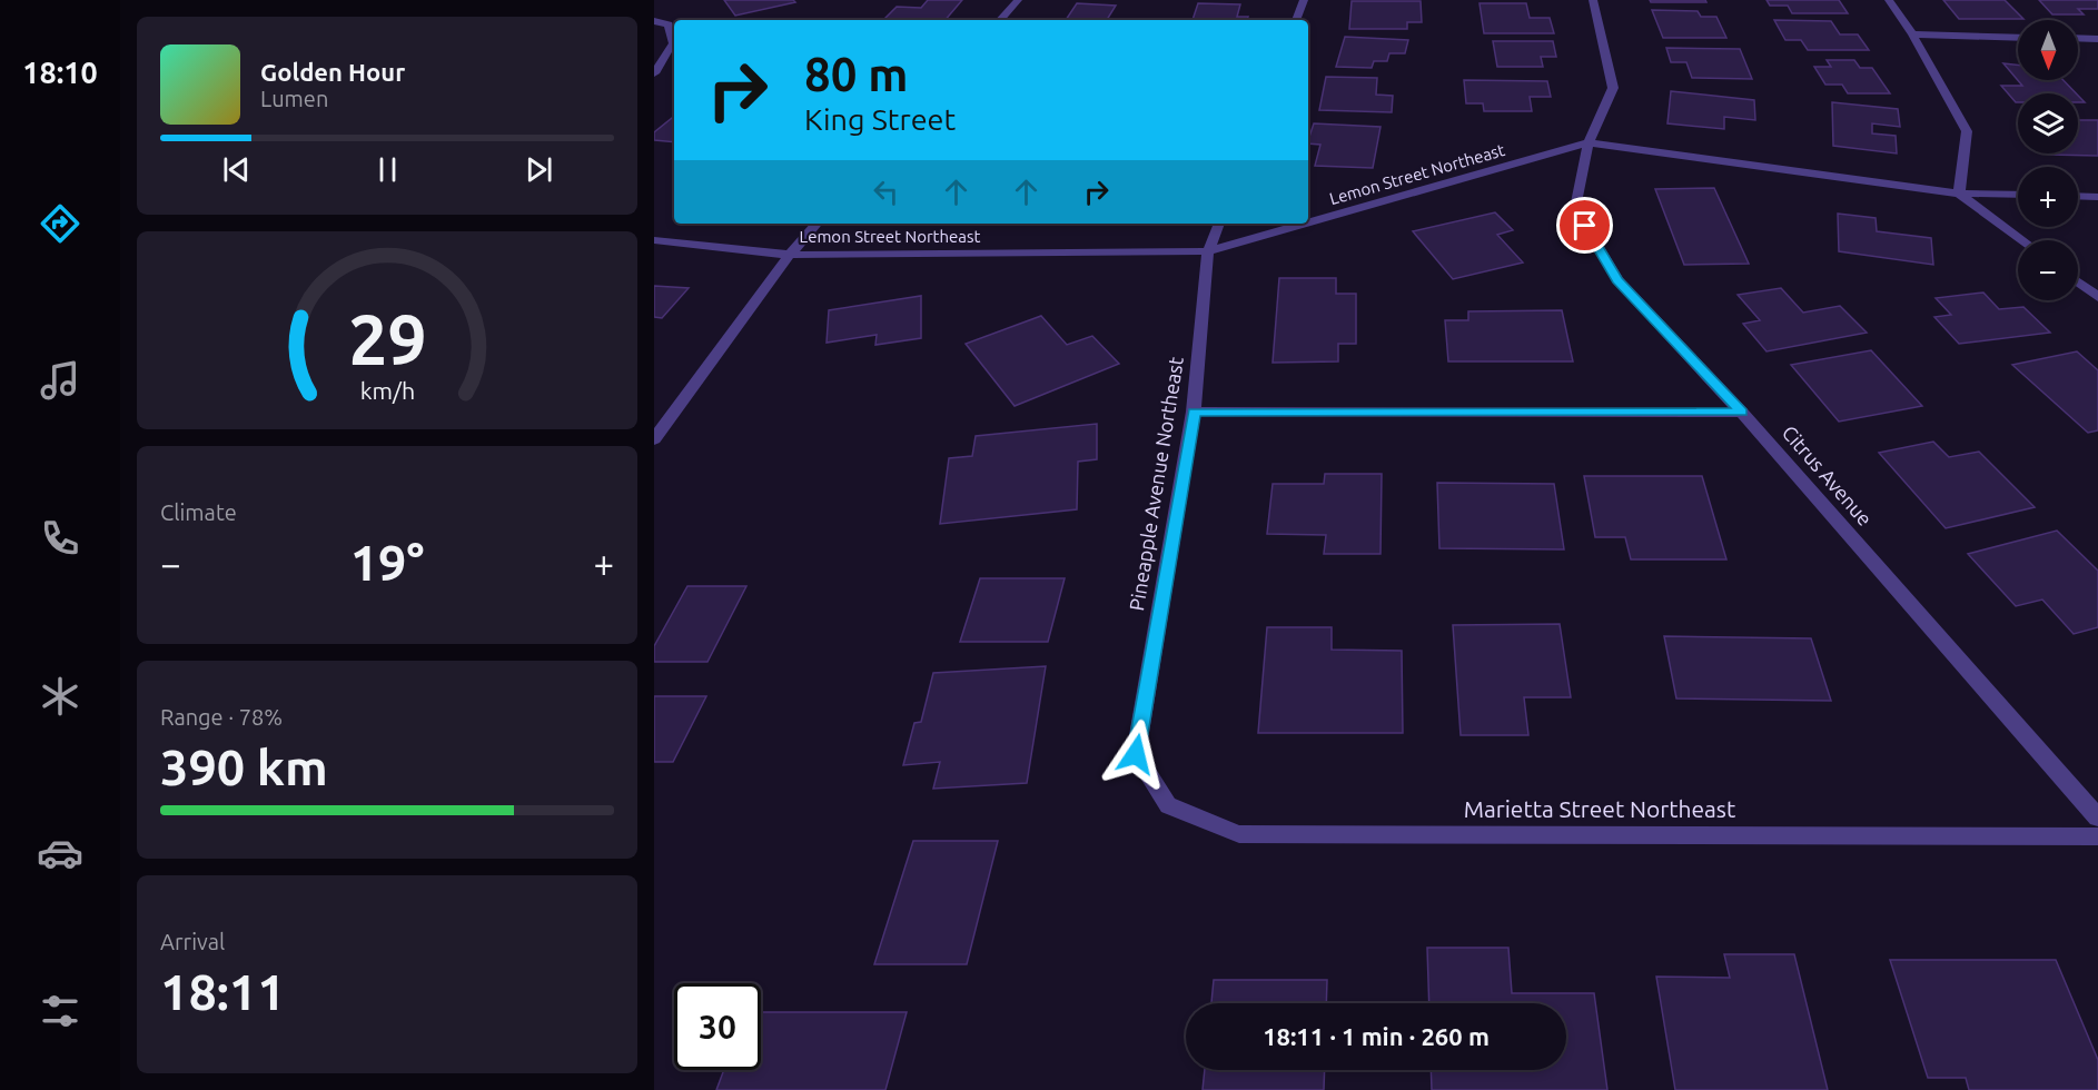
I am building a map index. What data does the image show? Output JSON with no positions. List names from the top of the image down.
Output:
{
  "streets": {
    "street": [
      "Lemon Street Northeast",
      "Citrus Avenue",
      "Pineapple Avenue Northeast",
      "Marietta Street Northeast"
    ]
  },
  "crossings": [
    ["Lemon Street Northeast", "Citrus Avenue"],
    ["Lemon Street Northeast", "Pineapple Avenue Northeast"],
    ["Pineapple Avenue Northeast", "Marietta Street Northeast"]
  ],
  "north": "bottom",
  "page": {
    "tabs": "18:10",
    "map_buttons": ["+", "−"],
    "turn": ["80 m", "King Street"],
    "song": ["Golden Hour", "Lumen"],
    "tile": [
      "Climate",
      ["Range · 78%", "390 km"],
      ["Arrival", "18:11"]
    ],
    "heat": ["−", "19°", "+"],
    "limit": "30",
    "trip": "18:11 · 1 min · 260 m",
    "gauge": ["29", "km/h"]
  }
}
